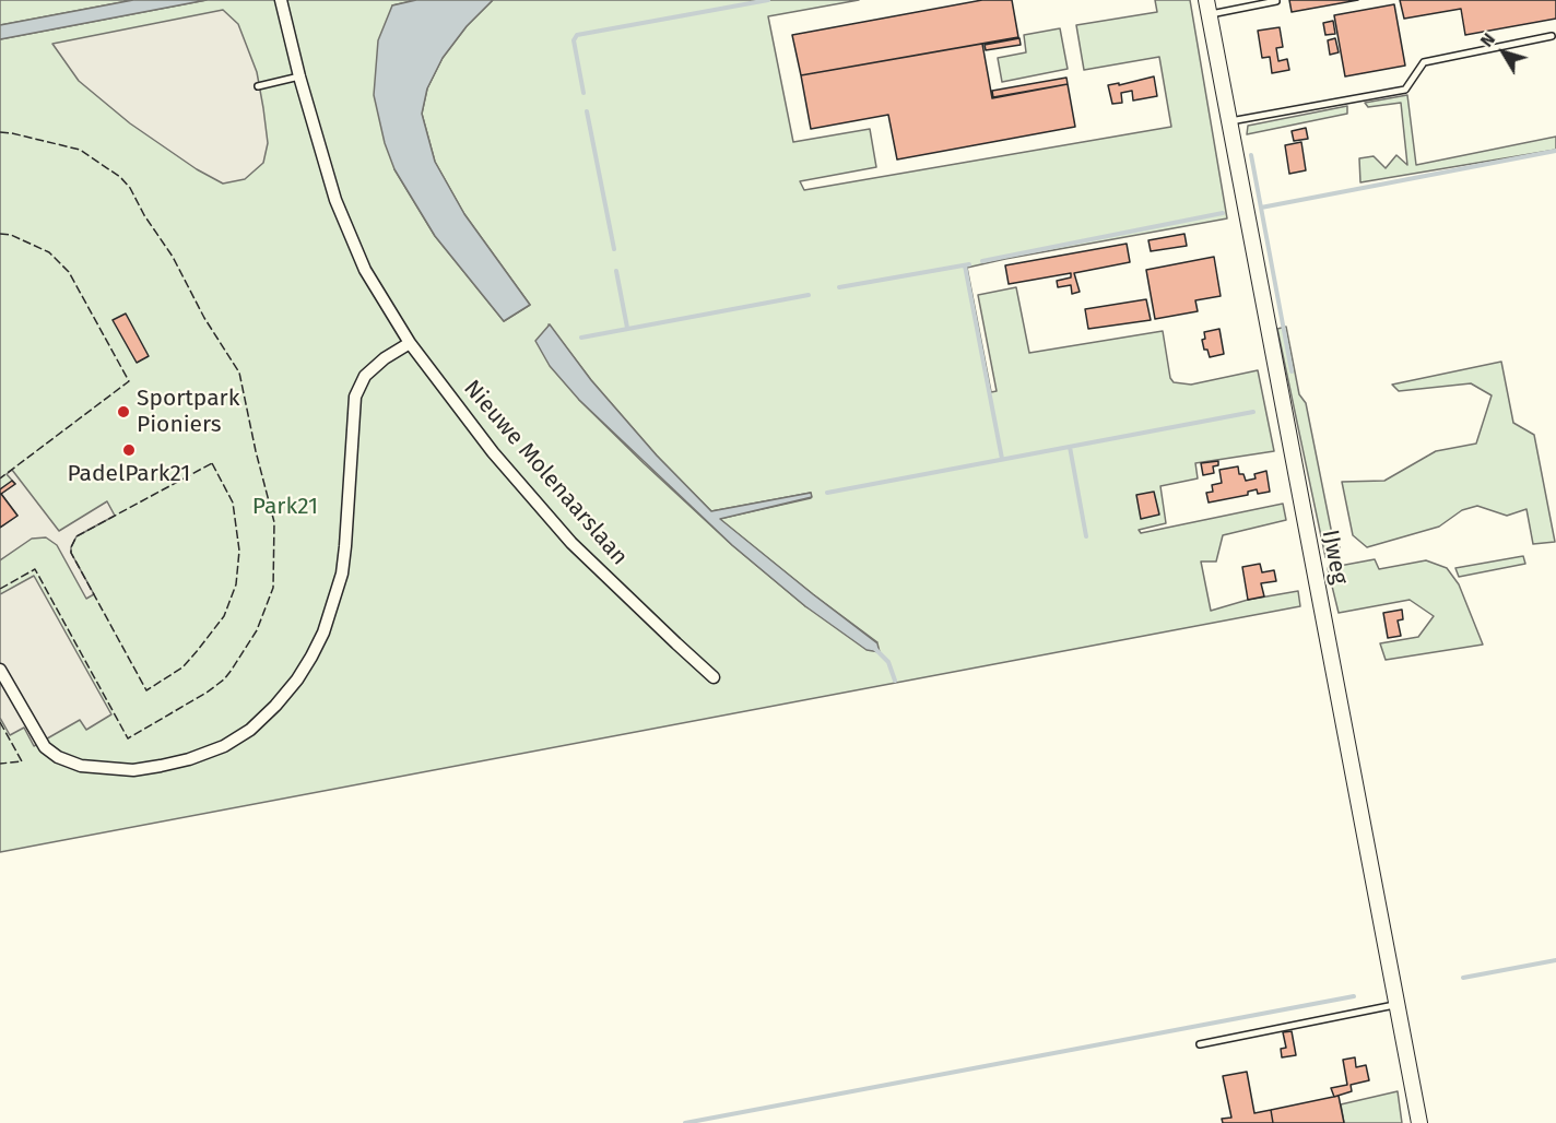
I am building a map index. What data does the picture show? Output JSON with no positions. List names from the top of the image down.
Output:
{
  "streets": {
    "street": ["Nieuwe Molenaarslaan", "IJweg"]
  },
  "parks": ["Park21"],
  "places": ["Sportpark Pioniers", "PadelPark21"],
  "north": "top left"
}
